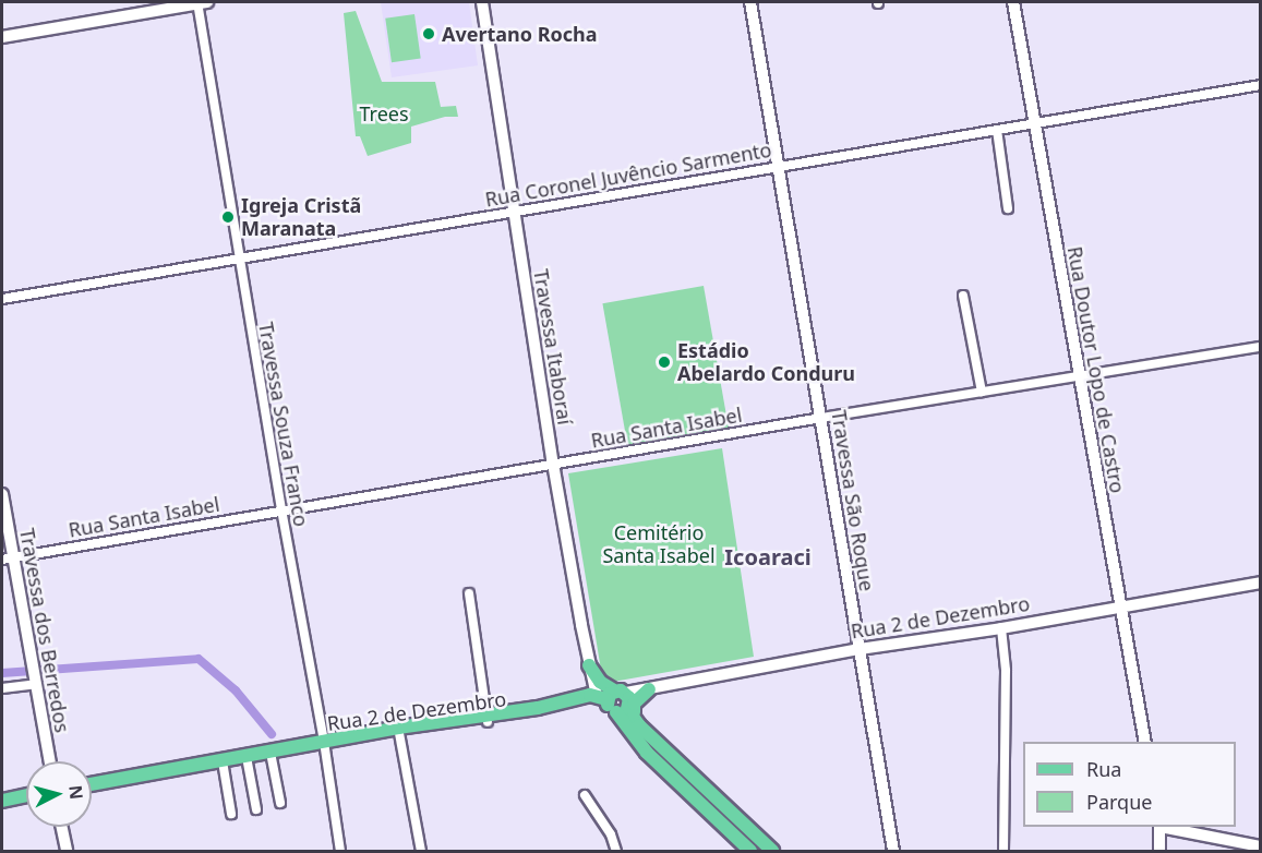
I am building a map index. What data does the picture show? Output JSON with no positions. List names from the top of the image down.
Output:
{
  "streets": {
    "main road": ["Rua 2 de Dezembro"],
    "street": [
      "Rua Coronel Juvêncio Sarmento",
      "Travessa Itaboraí",
      "Rua Doutor Lopo de Castro",
      "Travessa Souza Franco",
      "Rua Santa Isabel",
      "Travessa São Roque",
      "Travessa dos Berredos"
    ]
  },
  "crossings": [
    ["Rua Coronel Juvêncio Sarmento", "Travessa Itaboraí"],
    ["Rua Coronel Juvêncio Sarmento", "Rua Doutor Lopo de Castro"],
    ["Rua Coronel Juvêncio Sarmento", "Travessa Souza Franco"],
    ["Rua Coronel Juvêncio Sarmento", "Travessa São Roque"],
    ["Travessa Itaboraí", "Rua Santa Isabel"],
    ["Rua Doutor Lopo de Castro", "Rua Santa Isabel"],
    ["Rua Doutor Lopo de Castro", "Rua 2 de Dezembro"],
    ["Travessa Souza Franco", "Rua Santa Isabel"],
    ["Travessa Souza Franco", "Rua 2 de Dezembro"],
    ["Rua Santa Isabel", "Travessa São Roque"],
    ["Rua Santa Isabel", "Travessa dos Berredos"],
    ["Travessa São Roque", "Rua 2 de Dezembro"]
  ],
  "districts": ["Icoaraci"],
  "parks": ["Trees", "Cemitério Santa Isabel"],
  "places": ["Avertano Rocha", "Igreja Cristã Maranata", "Estádio Abelardo Conduru"],
  "legend": ["Rua", "Parque"],
  "north": "right"
}
